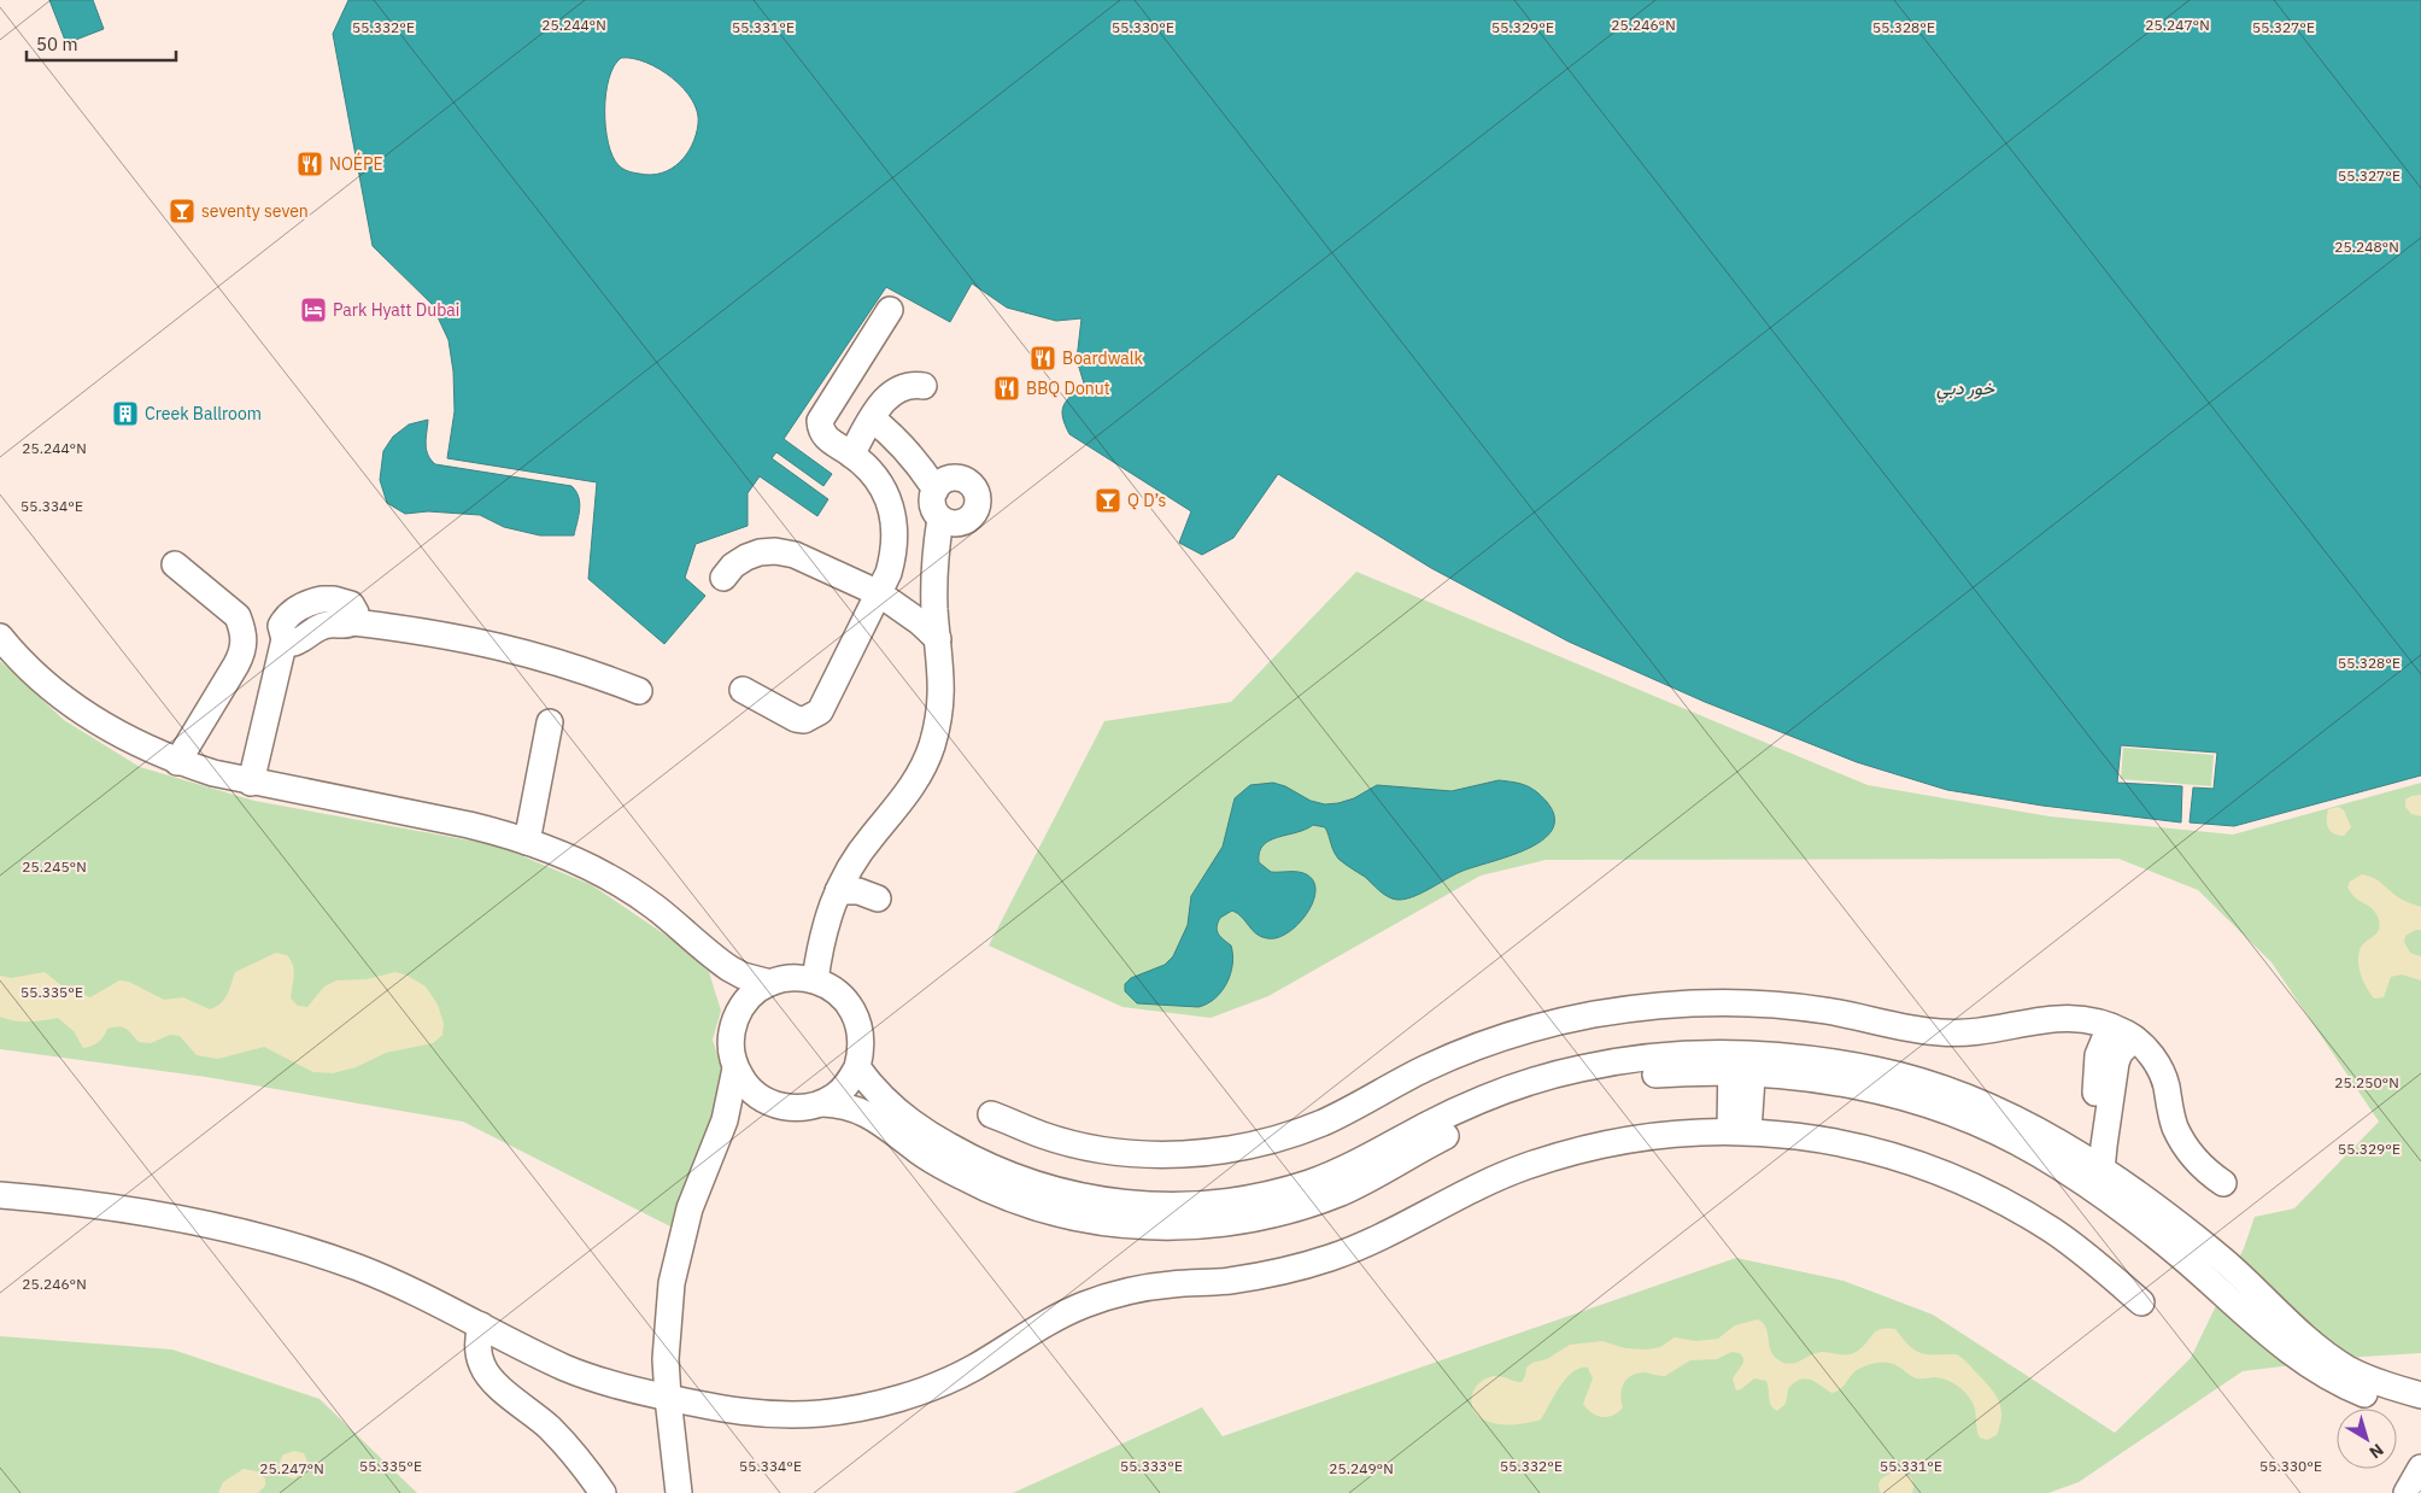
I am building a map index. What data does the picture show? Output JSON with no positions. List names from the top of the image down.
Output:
{
  "water": ["خور دبي"],
  "places": {
    "restaurant": ["NOÉPE", "Boardwalk", "BBQ Donut"],
    "bar": ["seventy seven", "Q D’s"],
    "hotel": ["Park Hyatt Dubai"],
    "building": ["Creek Ballroom"]
  },
  "scale_bar": "50 m",
  "north": "bottom right",
  "coordinates": [
    "25.244°N",
    "25.246°N",
    "25.247°N",
    "55.332°E",
    "55.331°E",
    "55.330°E",
    "55.329°E",
    "55.328°E",
    "55.327°E",
    "25.248°N",
    "55.334°E",
    "25.245°N",
    "55.335°E",
    "25.250°N",
    "55.333°E",
    "25.249°N"
  ]
}
